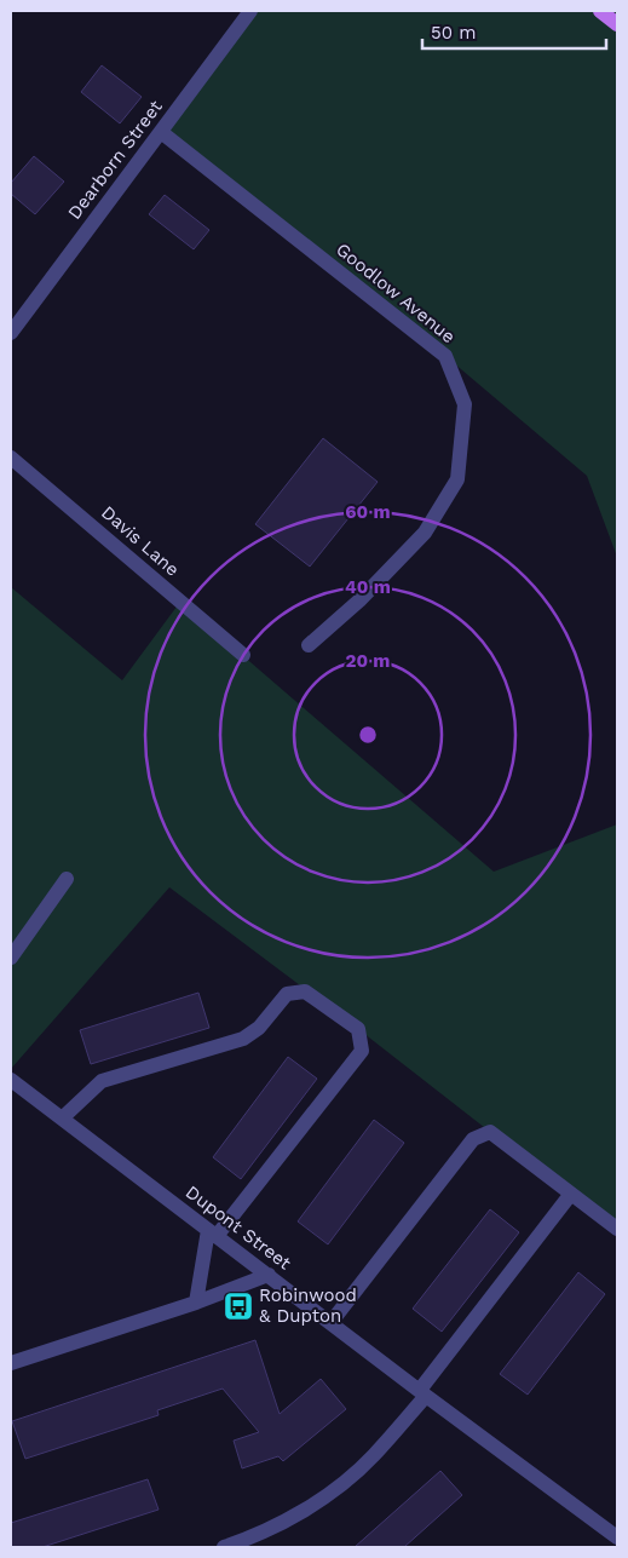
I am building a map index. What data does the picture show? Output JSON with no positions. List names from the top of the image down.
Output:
{
  "streets": {
    "street": [
      "Dearborn Street",
      "Goodlow Avenue",
      "Davis Lane",
      "Dupont Street"
    ]
  },
  "crossings": [
    ["Dearborn Street", "Goodlow Avenue"]
  ],
  "places": {
    "bus stop": ["Robinwood & Dupton"]
  },
  "scale_bar": "50 m",
  "rings": ["60 m", "40 m", "20 m"]
}
